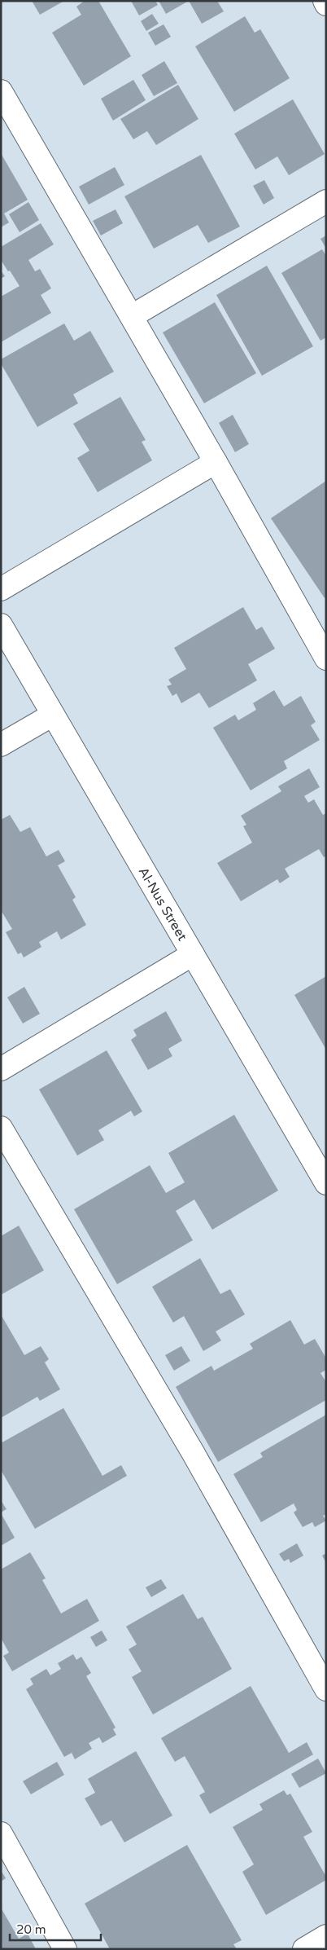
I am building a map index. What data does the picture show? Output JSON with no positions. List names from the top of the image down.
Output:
{
  "streets": {
    "street": ["Al-Nus Street"]
  },
  "scale_bar": "20 m"
}
